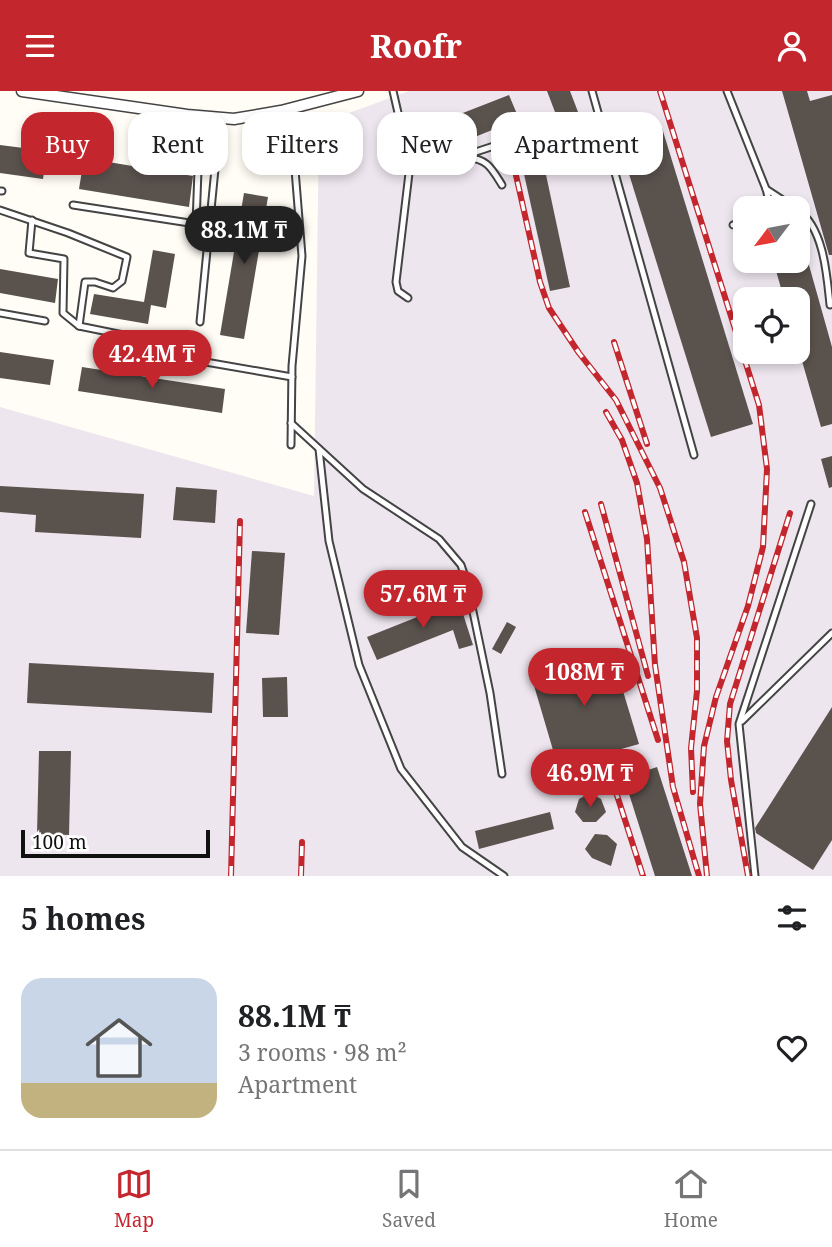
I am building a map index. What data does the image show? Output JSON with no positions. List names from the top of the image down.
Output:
{
  "scale_bar": "100 m",
  "north": "bottom left",
  "page": {
    "header": "Roofr",
    "chip": [
      "Buy",
      "Rent",
      "Filters",
      "New",
      "Apartment"
    ],
    "price": [
      "88.1M ₸",
      "42.4M ₸",
      "57.6M ₸",
      "108M ₸",
      "46.9M ₸"
    ],
    "scale": "100 m",
    "heading": "5 homes",
    "list": [
      {
        "name": "88.1M ₸",
        "note": "3 rooms · 98 m² · Apartment"
      }
    ],
    "tabs": ["Map", "Saved", "Home"]
  }
}
